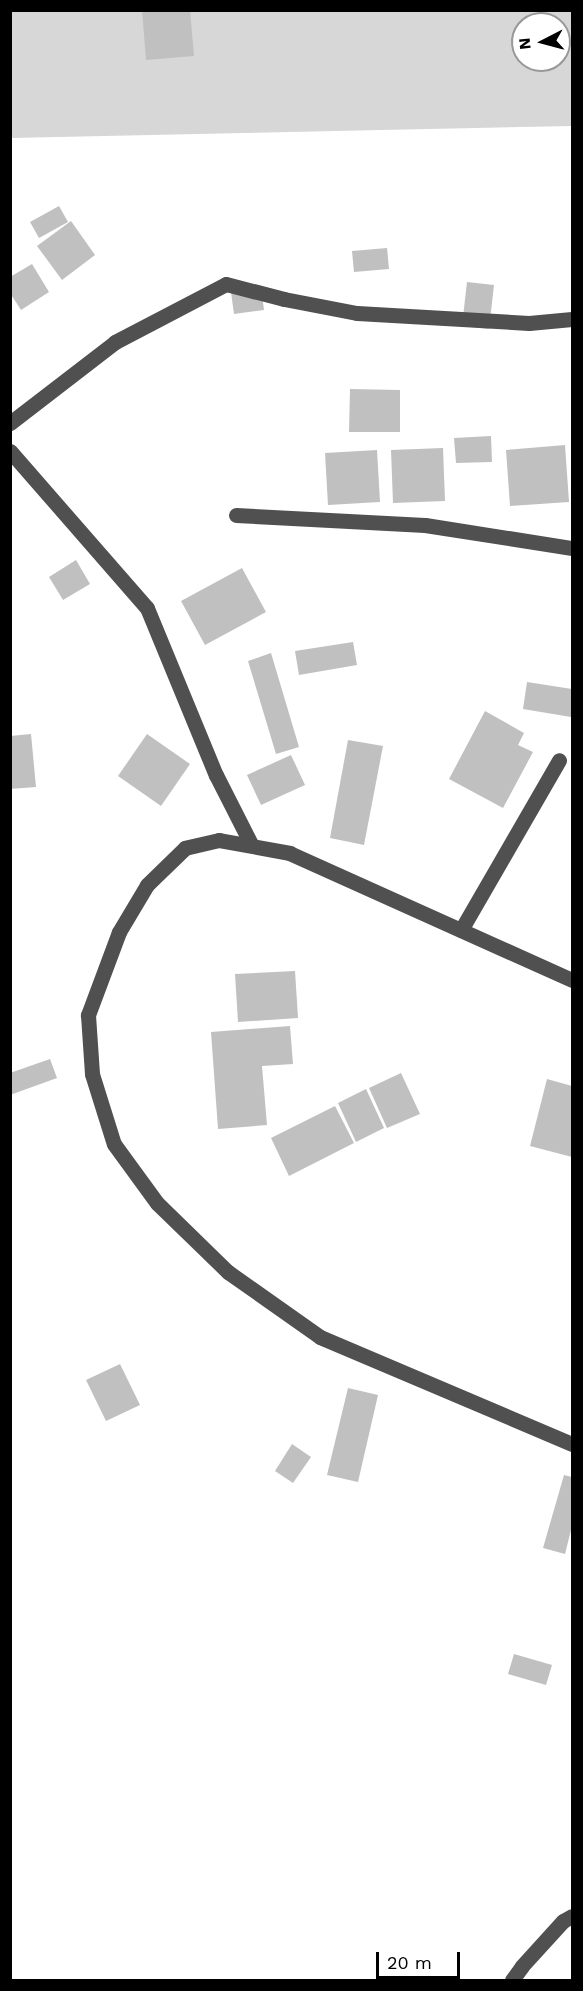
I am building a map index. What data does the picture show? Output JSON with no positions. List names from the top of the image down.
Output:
{
  "scale_bar": "20 m",
  "north": "left"
}
